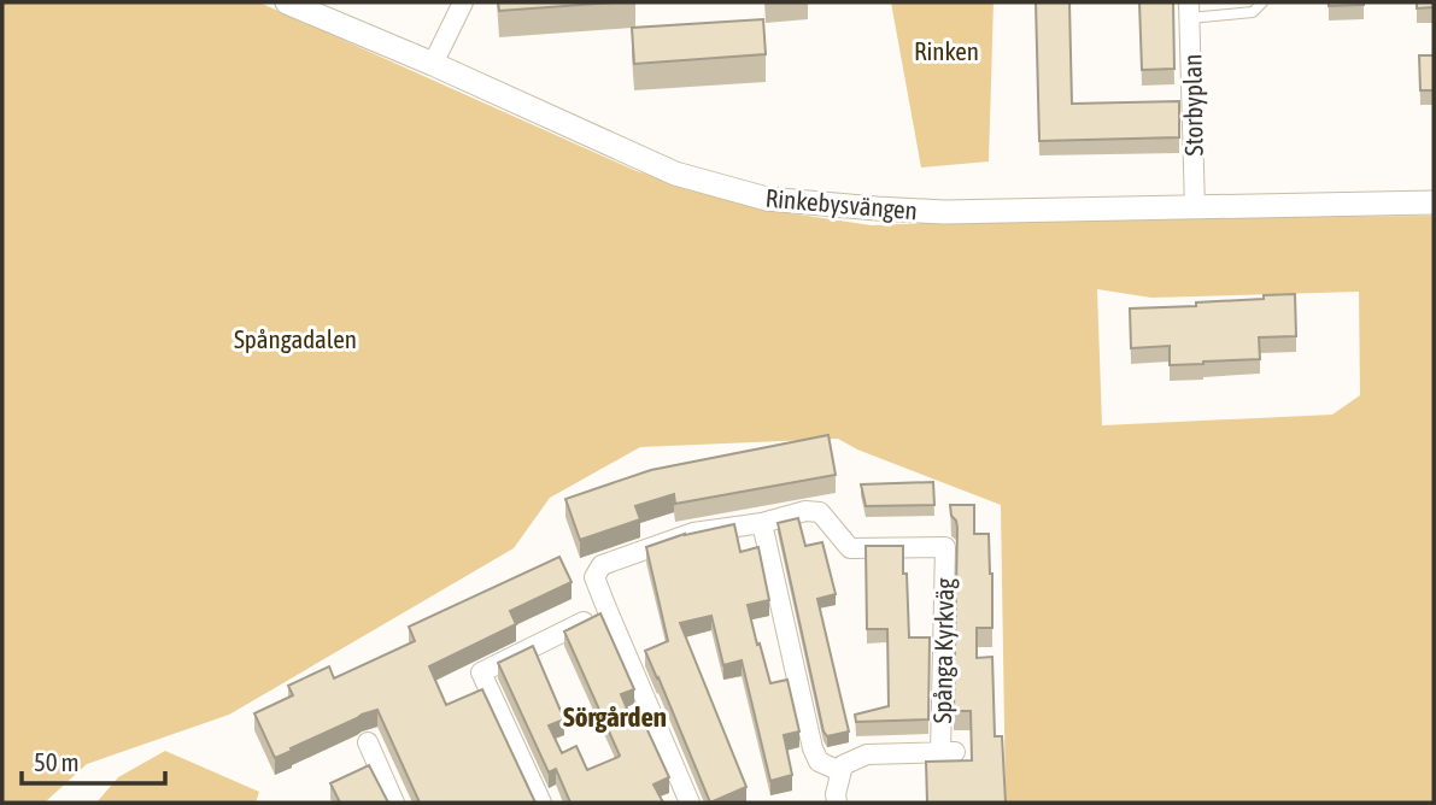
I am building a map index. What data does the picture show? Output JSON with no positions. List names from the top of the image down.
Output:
{
  "streets": {
    "street": ["Storbyplan", "Rinkebysvängen", "Spånga Kyrkväg"]
  },
  "crossings": [
    ["Storbyplan", "Rinkebysvängen"]
  ],
  "districts": ["Sörgården"],
  "parks": ["Rinken", "Spångadalen"],
  "scale_bar": "50 m"
}
